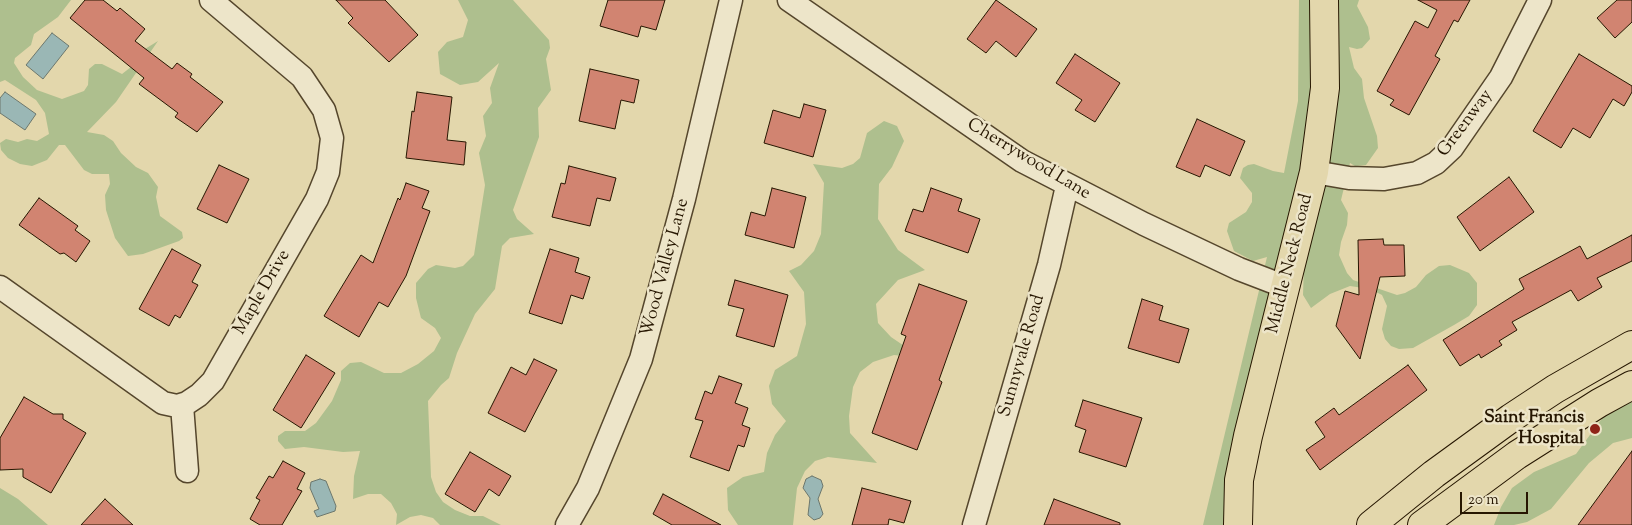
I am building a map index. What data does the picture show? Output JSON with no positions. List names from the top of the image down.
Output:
{
  "streets": {
    "main road": ["Middle Neck Road"],
    "street": [
      "Greenway",
      "Cherrywood Lane",
      "Wood Valley Lane",
      "Maple Drive",
      "Sunnyvale Road"
    ]
  },
  "crossings": [
    ["Greenway", "Middle Neck Road"],
    ["Cherrywood Lane", "Middle Neck Road"],
    ["Cherrywood Lane", "Sunnyvale Road"]
  ],
  "places": ["Saint Francis Hospital"],
  "scale_bar": "20 m"
}
